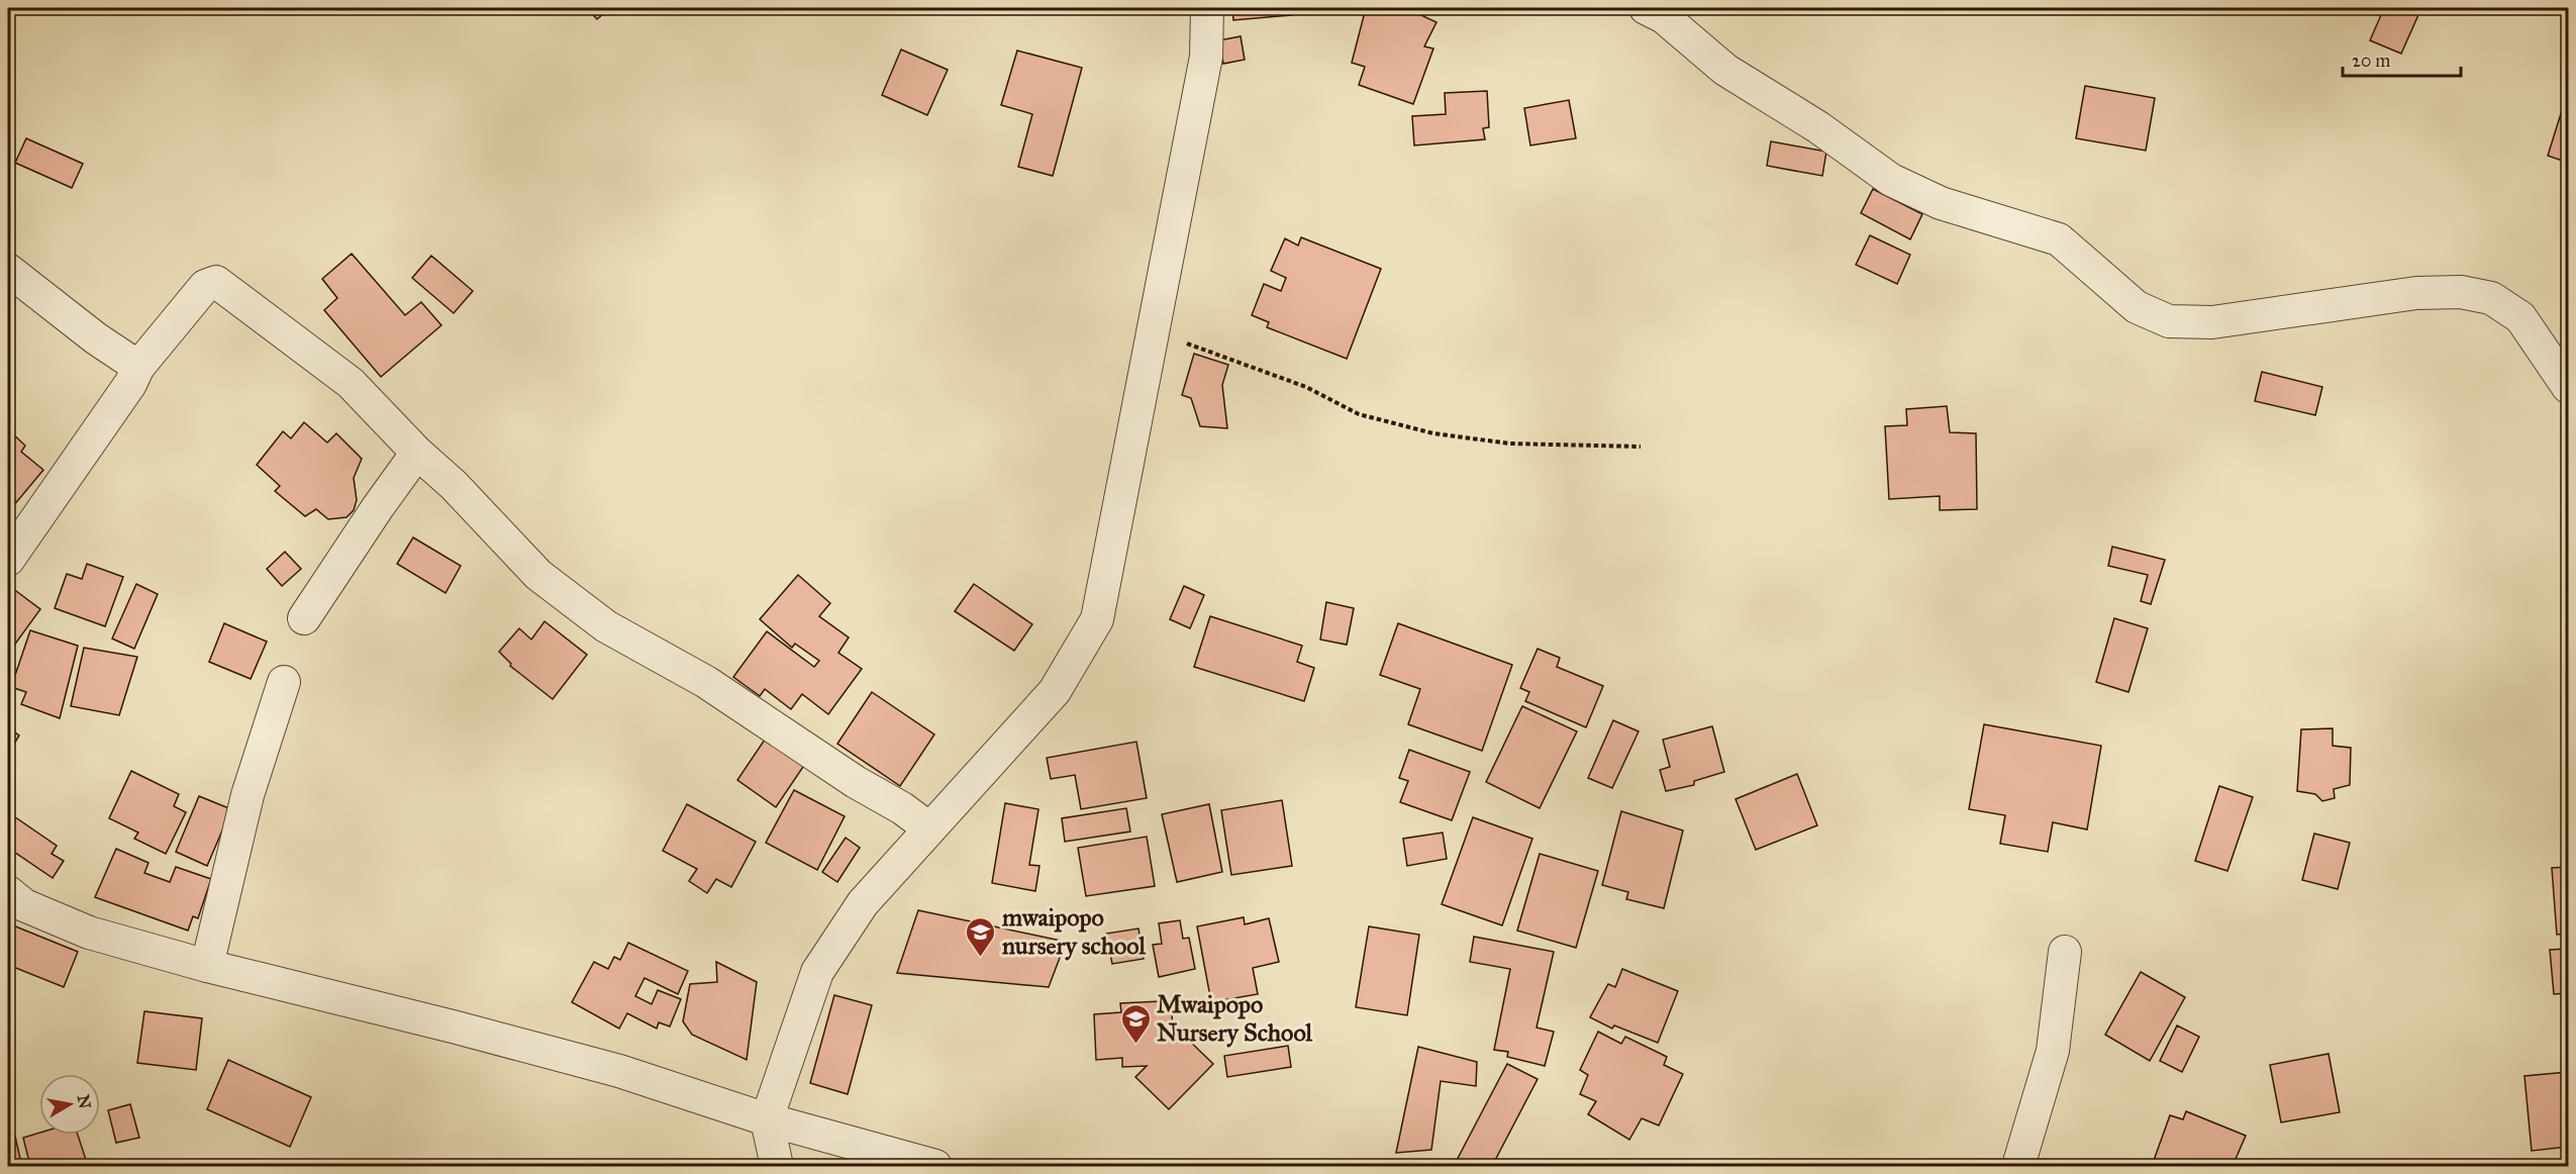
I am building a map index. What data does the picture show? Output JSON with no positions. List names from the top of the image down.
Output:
{
  "places": {
    "school or university": ["mwaipopo nursery school", "Mwaipopo Nursery School"]
  },
  "scale_bar": "20 m",
  "north": "right"
}
